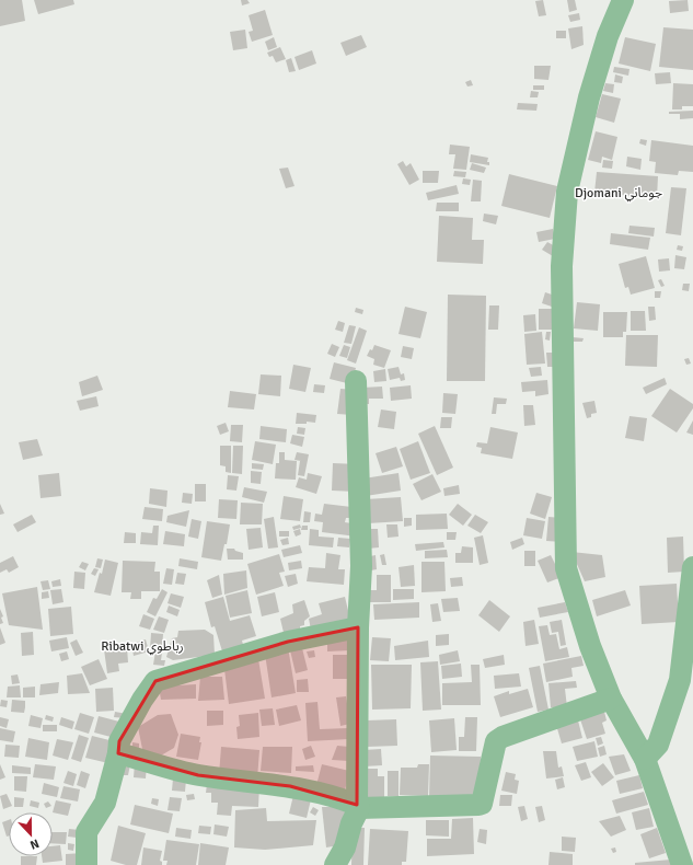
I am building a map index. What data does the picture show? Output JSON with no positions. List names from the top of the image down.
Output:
{
  "districts": ["Djomani جوماني", "Ribatwi رباطوي"],
  "north": "bottom"
}
